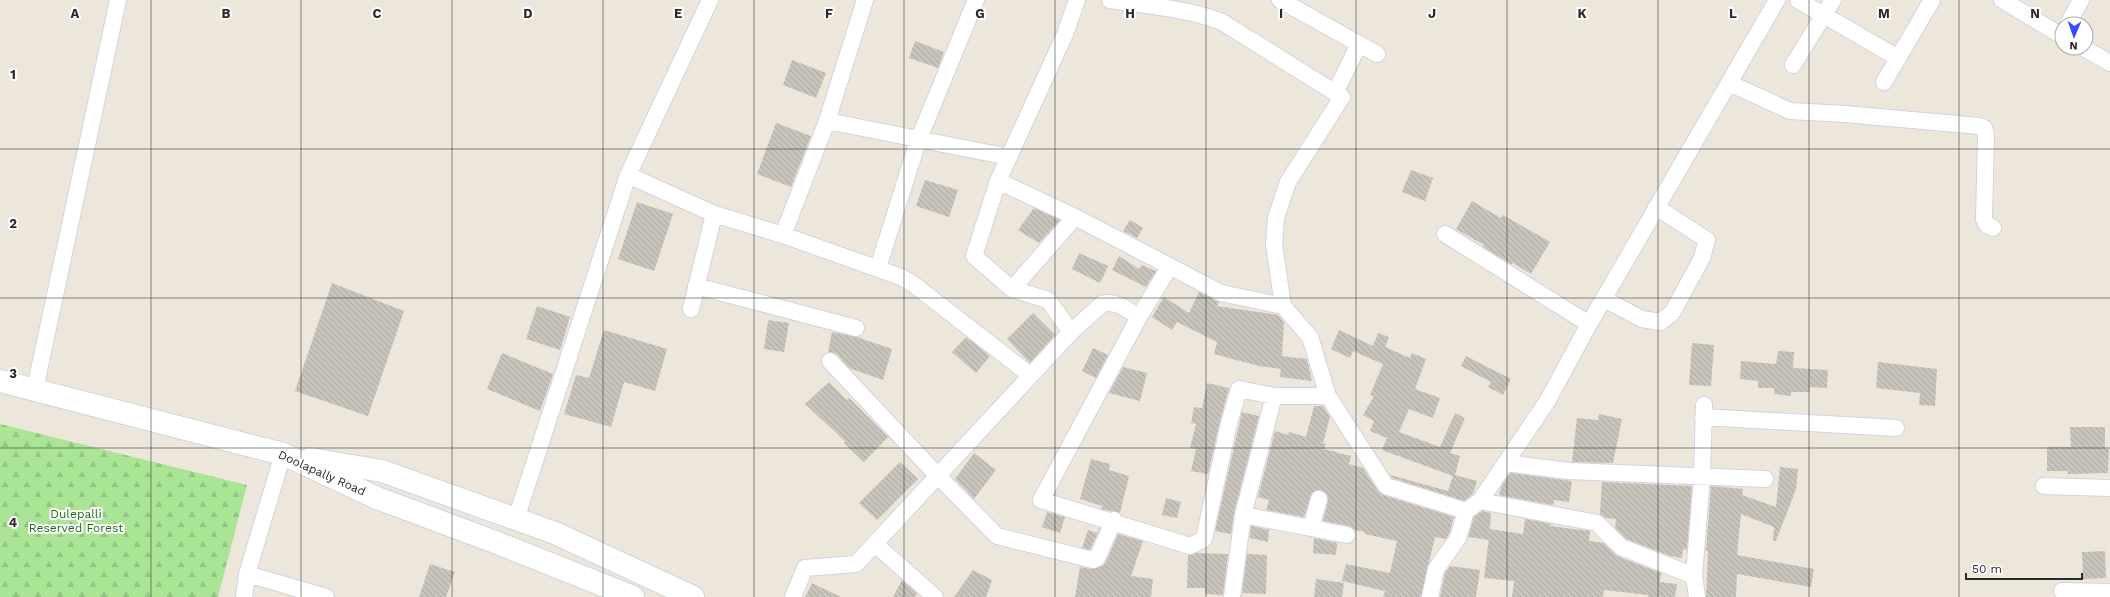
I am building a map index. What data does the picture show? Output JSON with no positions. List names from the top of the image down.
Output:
{
  "streets": {
    "main road": ["Doolapally Road"]
  },
  "parks": ["Dulepalli Reserved Forest"],
  "scale_bar": "50 m",
  "north": "bottom",
  "grid": {
    "columns": [
      "A",
      "B",
      "C",
      "D",
      "E",
      "F",
      "G",
      "H",
      "I",
      "J",
      "K",
      "L",
      "M",
      "N"
    ],
    "rows": [
      "1",
      "2",
      "3",
      "4"
    ]
  }
}
